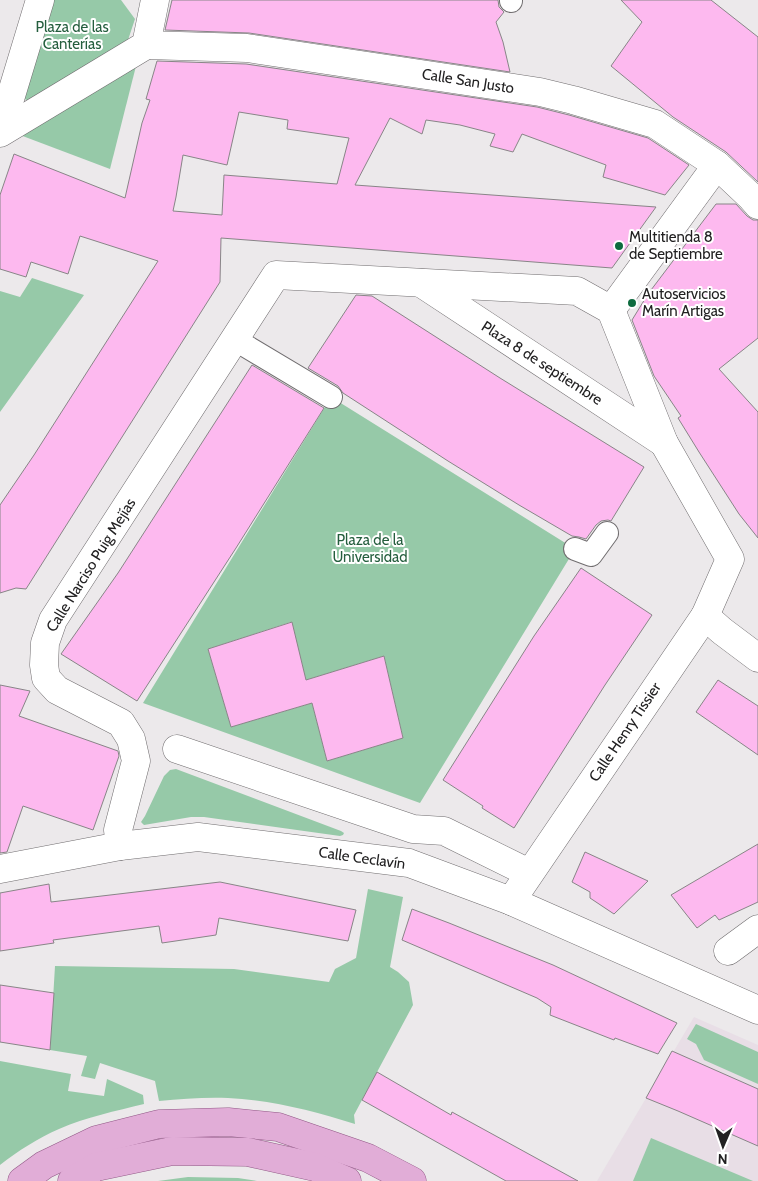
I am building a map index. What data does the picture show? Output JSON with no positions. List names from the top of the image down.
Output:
{
  "streets": {
    "street": [
      "Calle San Justo",
      "Plaza 8 de septiembre",
      "Calle Narciso Puig Mejías",
      "Calle Henry Tissier",
      "Calle Ceclavín"
    ]
  },
  "crossings": [
    ["Plaza 8 de septiembre", "Calle Narciso Puig Mejías"],
    ["Plaza 8 de septiembre", "Calle Henry Tissier"],
    ["Calle Narciso Puig Mejías", "Calle Ceclavín"],
    ["Calle Henry Tissier", "Calle Ceclavín"]
  ],
  "parks": ["Plaza de las Canterías", "Plaza de la Universidad"],
  "places": ["Multitienda 8 de Septiembre", "Autoservicios Marín Artigas"],
  "north": "bottom"
}
